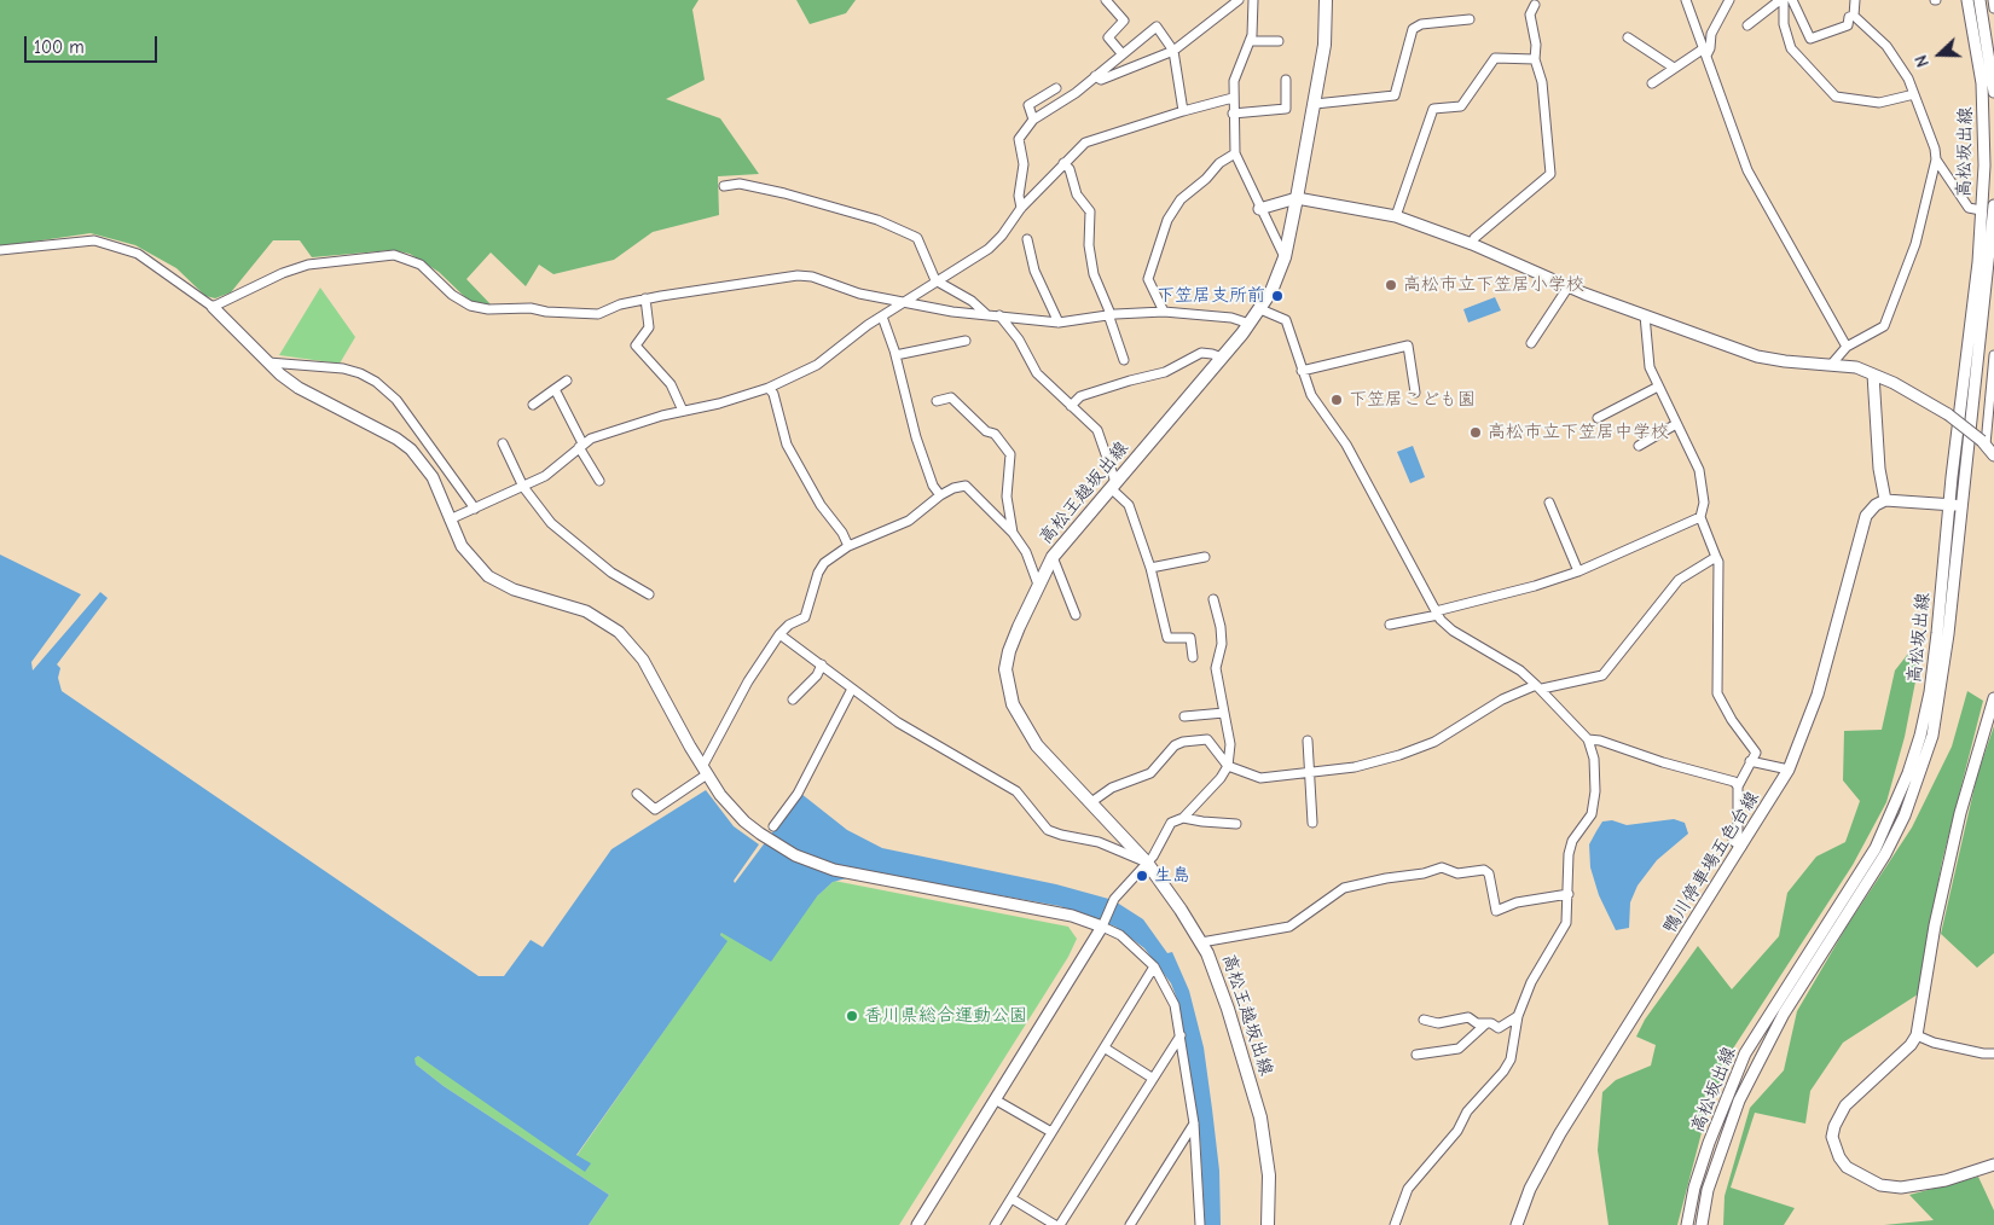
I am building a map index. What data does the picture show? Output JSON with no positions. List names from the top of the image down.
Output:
{
  "streets": {
    "main road": ["高松坂出線", "高松王越坂出線", "鴨川停車場五色台線"]
  },
  "places": [
    "高松市立下笠居小学校",
    "下笠居支所前",
    "下笠居こども園",
    "高松市立下笠居中学校",
    "生島",
    "香川県総合運動公園"
  ],
  "scale_bar": "100 m",
  "north": "left"
}
